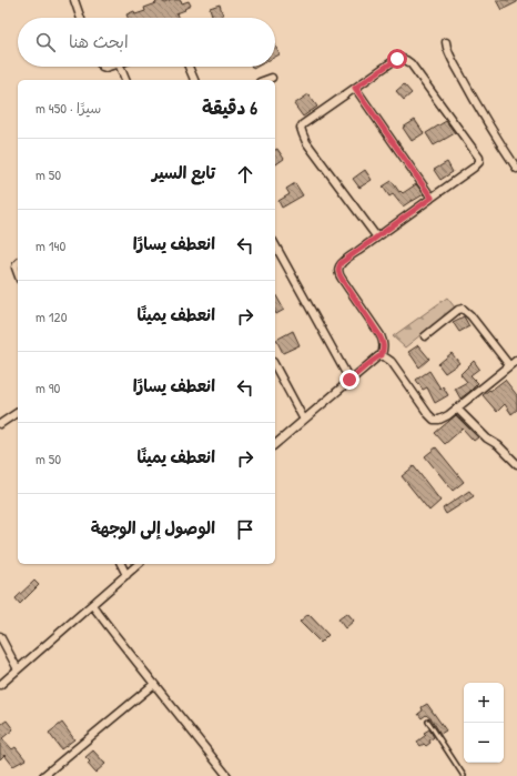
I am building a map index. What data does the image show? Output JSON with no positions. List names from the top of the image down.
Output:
{
  "page": {
    "search": "ابحث هنا",
    "heading": ["6 دقيقة", "سيرًا · 450 m"],
    "list": [
      ["تابع السير", "50 m"],
      ["انعطف يسارًا", "140 m"],
      ["انعطف يمينًا", "120 m"],
      ["انعطف يسارًا", "90 m"],
      ["انعطف يمينًا", "50 m"],
      "الوصول إلى الوجهة"
    ],
    "map_buttons": ["+", "−"]
  }
}
